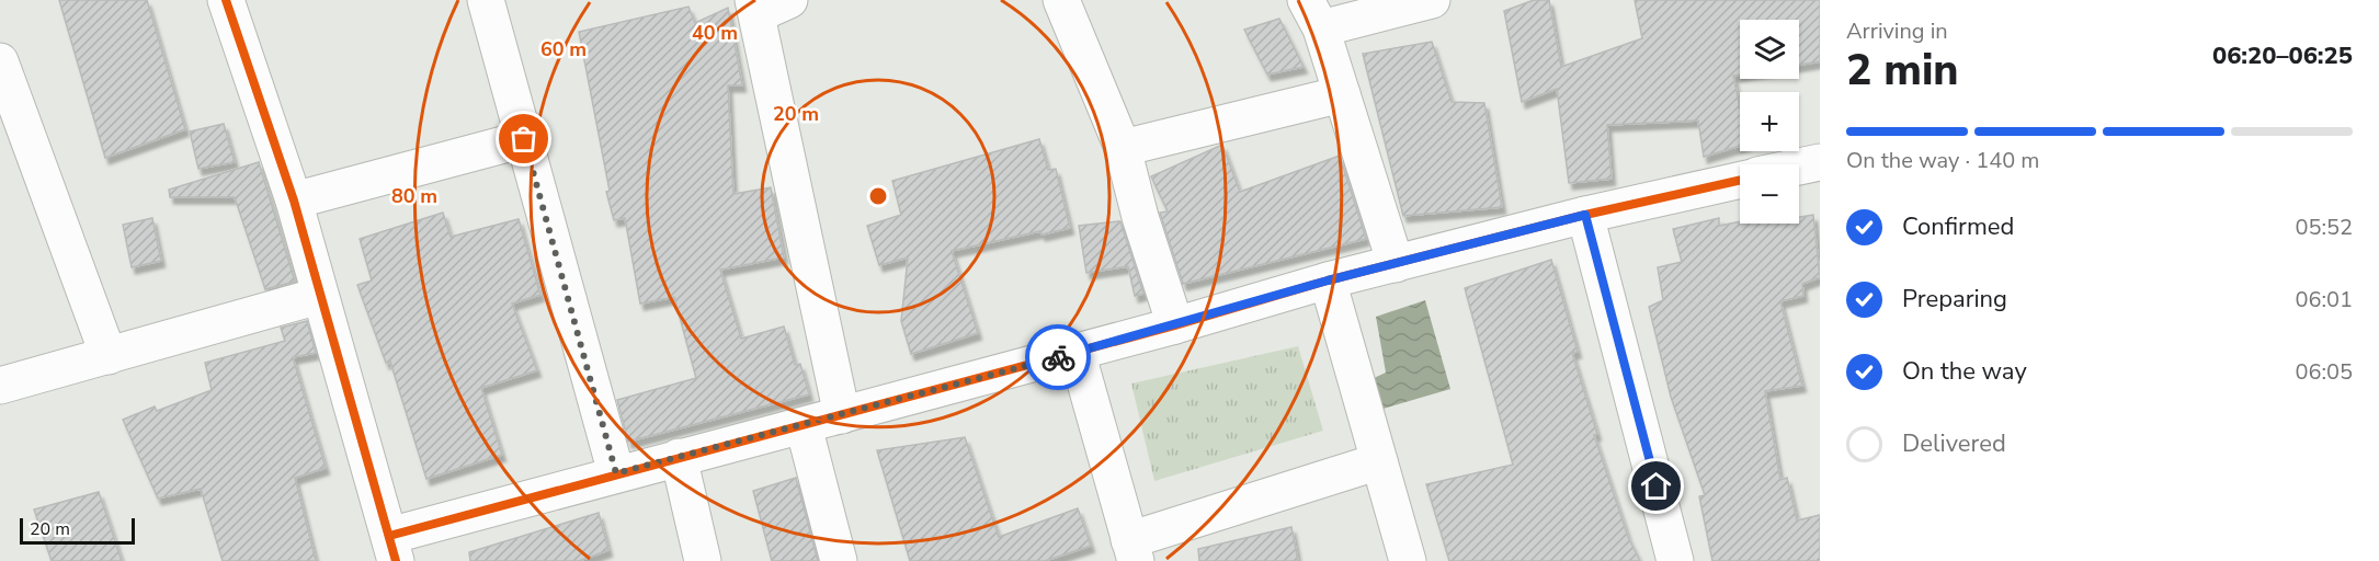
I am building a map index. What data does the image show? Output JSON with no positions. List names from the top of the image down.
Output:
{
  "scale_bar": "20 m",
  "page": {
    "heading": ["2 min", "Arriving in", "06:20–06:25"],
    "map_buttons": ["+", "−"],
    "bar": "On the way · 140 m",
    "list": [
      ["Confirmed", "05:52"],
      ["Preparing", "06:01"],
      ["On the way", "06:05"],
      "Delivered"
    ],
    "scale": "20 m"
  },
  "rings": [
    "40 m",
    "60 m",
    "20 m",
    "80 m"
  ]
}
